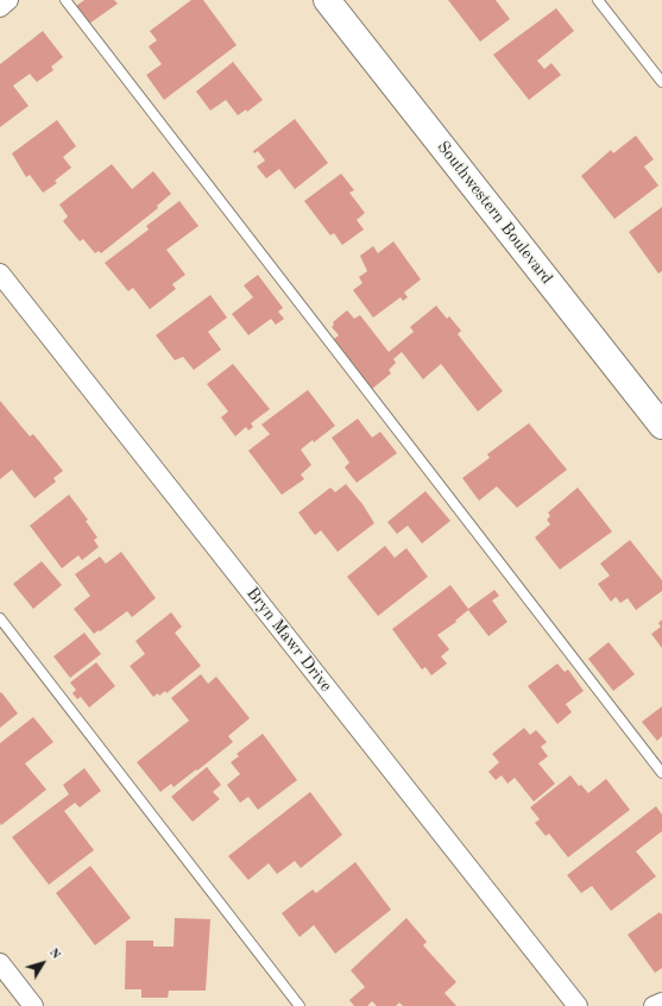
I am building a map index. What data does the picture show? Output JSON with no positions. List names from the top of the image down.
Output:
{
  "streets": {
    "street": ["Southwestern Boulevard", "Bryn Mawr Drive"]
  },
  "north": "top right"
}
